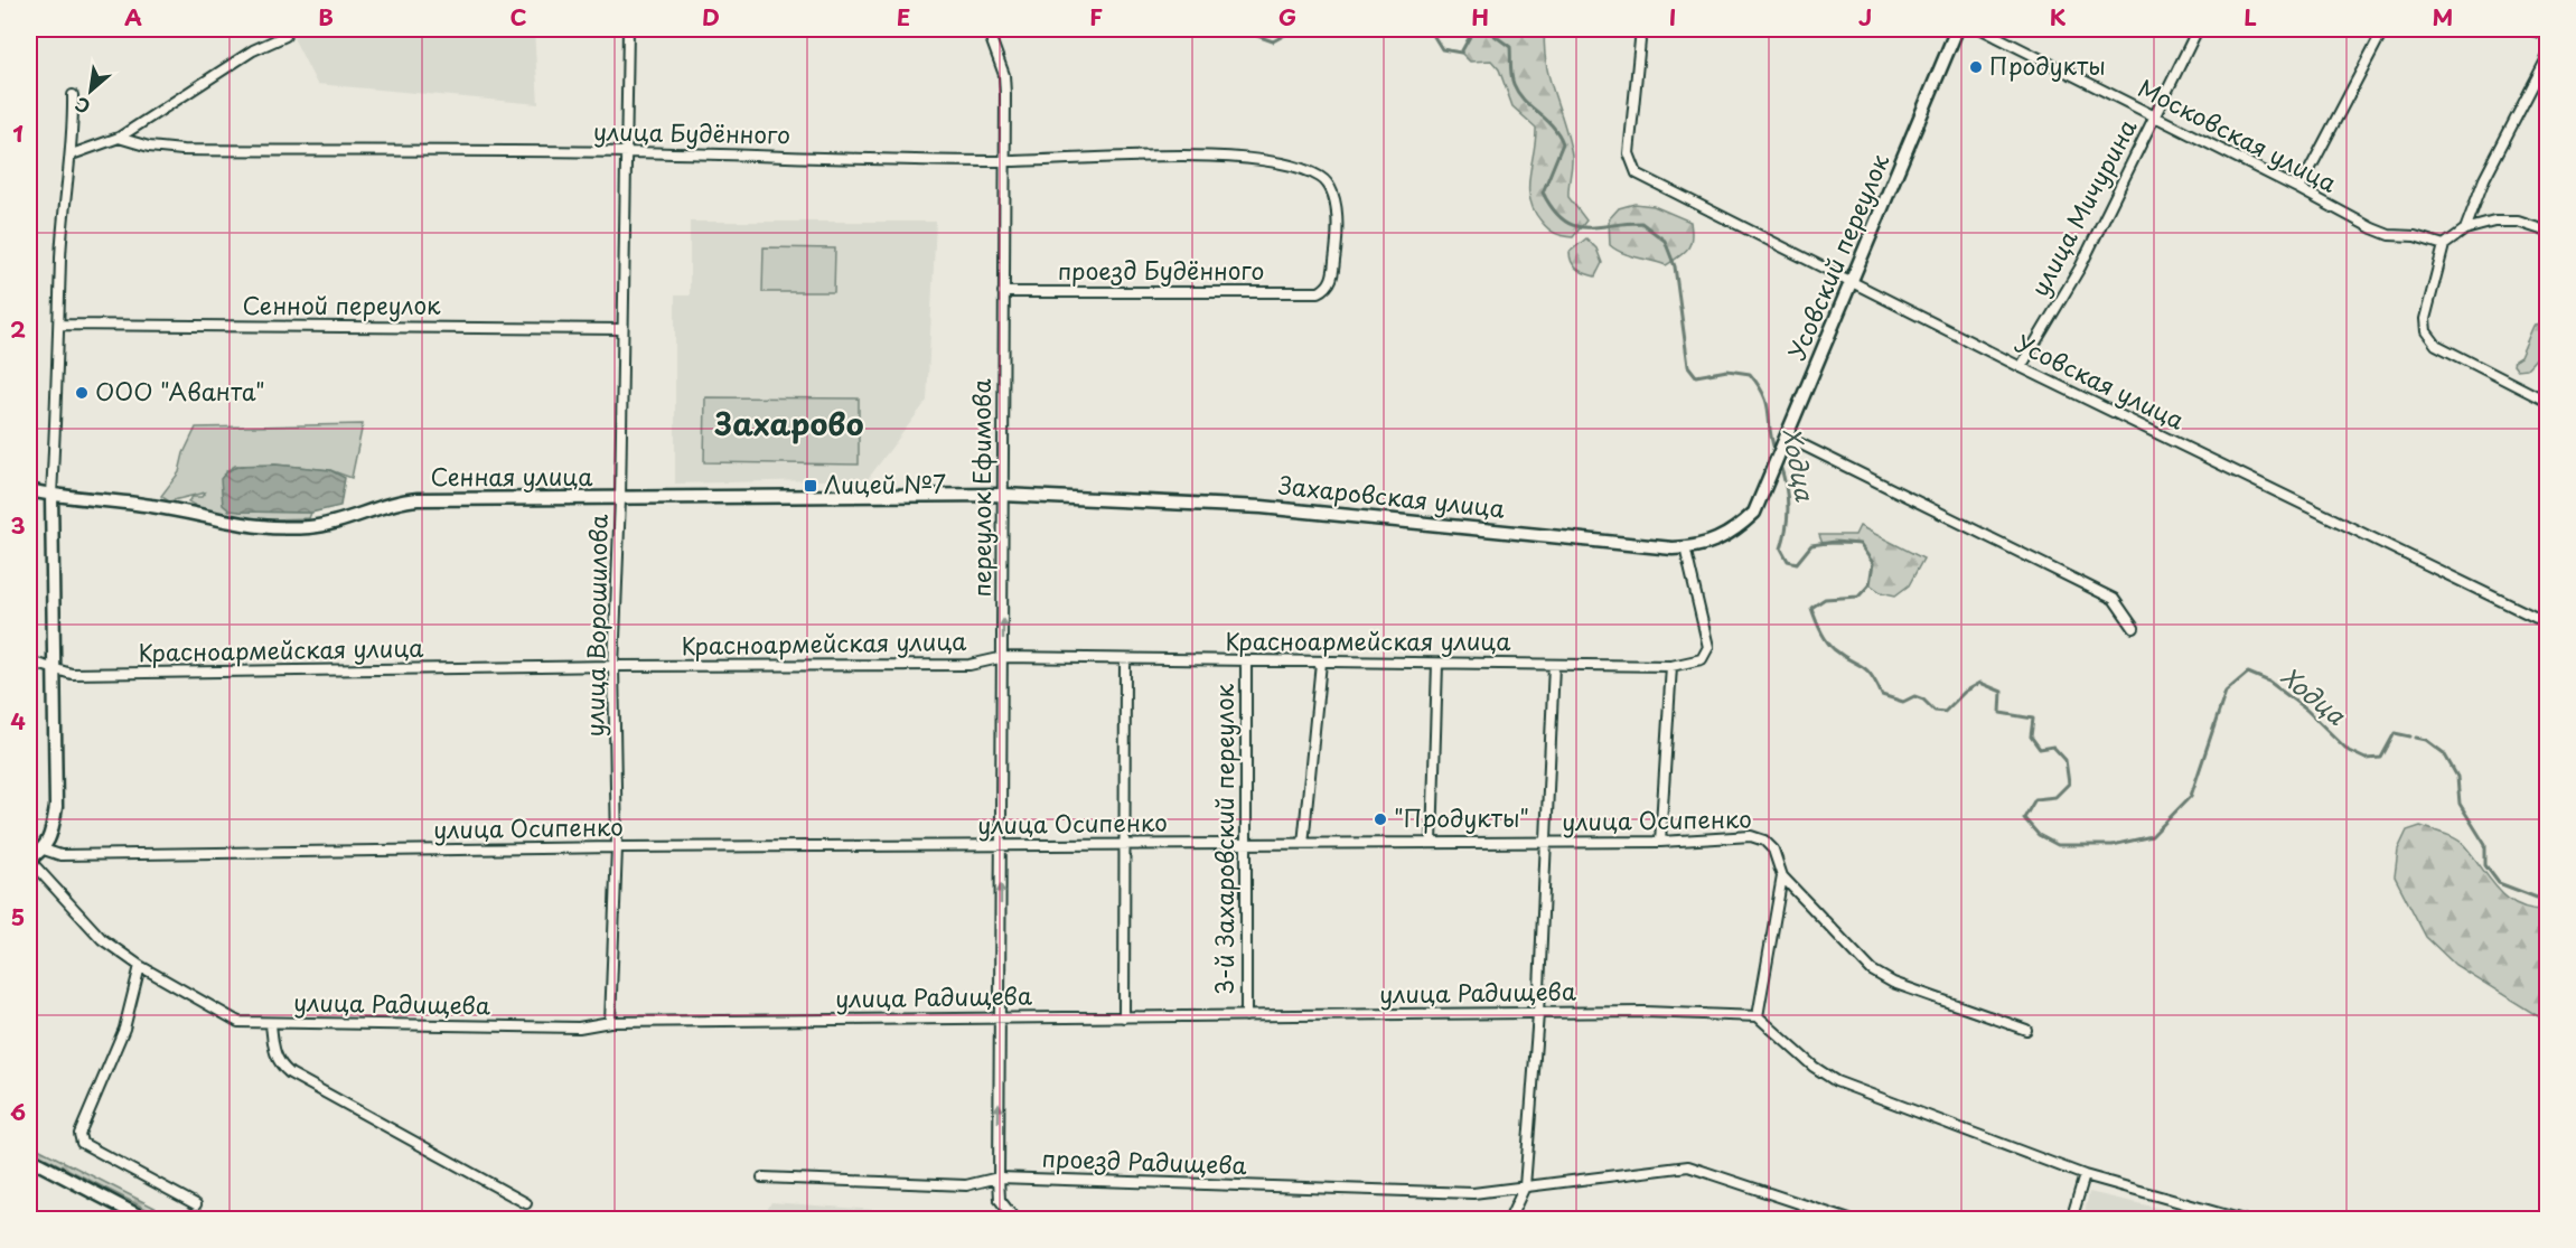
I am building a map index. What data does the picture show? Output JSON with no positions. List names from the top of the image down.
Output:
{
  "streets": {
    "street": [
      "улица Будённого",
      "Московская улица",
      "улица Мичурина",
      "Усовский переулок",
      "проезд Будённого",
      "Сенной переулок",
      "Усовская улица",
      "Сенная улица",
      "переулок Ефимова",
      "Захаровская улица",
      "улица Ворошилова",
      "Красноармейская улица",
      "улица Осипенко",
      "3-й Захаровский переулок",
      "улица Радищева",
      "проезд Радищева"
    ]
  },
  "crossings": [
    ["улица Будённого", "проезд Будённого"],
    ["улица Будённого", "переулок Ефимова"],
    ["улица Будённого", "улица Ворошилова"],
    ["Московская улица", "улица Мичурина"],
    ["улица Мичурина", "Усовская улица"],
    ["Усовский переулок", "Усовская улица"],
    ["Усовский переулок", "Захаровская улица"],
    ["проезд Будённого", "переулок Ефимова"],
    ["Сенной переулок", "улица Ворошилова"],
    ["Сенная улица", "переулок Ефимова"],
    ["Сенная улица", "Захаровская улица"],
    ["Сенная улица", "улица Ворошилова"],
    ["переулок Ефимова", "Захаровская улица"],
    ["переулок Ефимова", "Красноармейская улица"],
    ["переулок Ефимова", "улица Осипенко"],
    ["переулок Ефимова", "улица Радищева"],
    ["переулок Ефимова", "проезд Радищева"],
    ["Захаровская улица", "Красноармейская улица"],
    ["улица Ворошилова", "Красноармейская улица"],
    ["улица Ворошилова", "улица Осипенко"],
    ["улица Ворошилова", "улица Радищева"],
    ["Красноармейская улица", "3-й Захаровский переулок"],
    ["улица Осипенко", "3-й Захаровский переулок"],
    ["3-й Захаровский переулок", "улица Радищева"]
  ],
  "one_way": ["переулок Ефимова"],
  "districts": ["Захарово"],
  "water": ["Ходца"],
  "places": {
    "other": ["Продукты", "ООО \"Аванта\"", "\"Продукты\""],
    "transit": ["Лицей №7"]
  },
  "north": "bottom left",
  "grid": {
    "columns": [
      "A",
      "B",
      "C",
      "D",
      "E",
      "F",
      "G",
      "H",
      "I",
      "J",
      "K",
      "L",
      "M"
    ],
    "rows": [
      "1",
      "2",
      "3",
      "4",
      "5",
      "6"
    ]
  }
}
